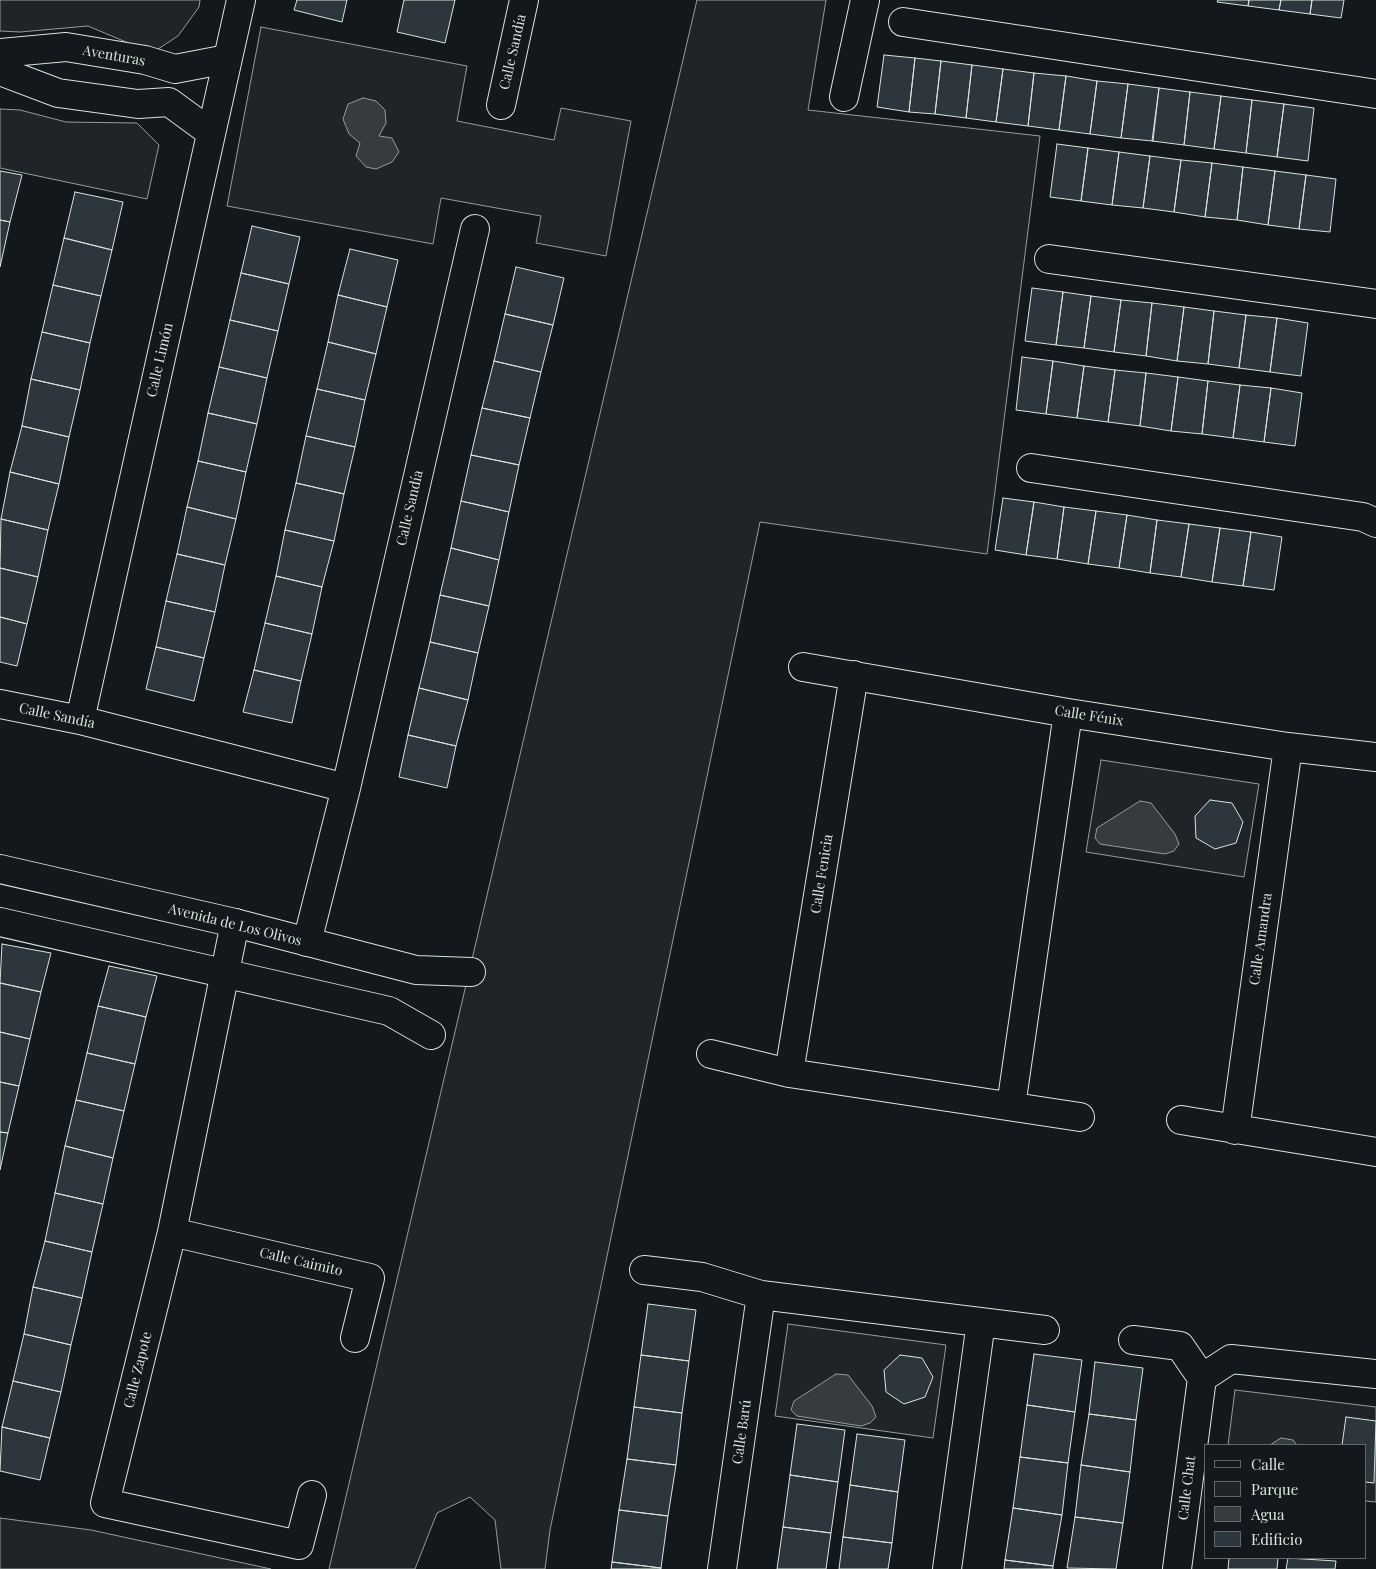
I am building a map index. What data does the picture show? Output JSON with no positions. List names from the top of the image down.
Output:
{
  "streets": {
    "street": [
      "Calle Sandía",
      "Aventuras",
      "Calle Limón",
      "Calle Fénix",
      "Calle Fenicia",
      "Avenida de Los Olivos",
      "Calle Amandra",
      "Calle Caimito",
      "Calle Zapote",
      "Calle Barú",
      "Calle Chat"
    ]
  },
  "crossings": [
    ["Calle Sandía", "Calle Limón"],
    ["Calle Sandía", "Avenida de Los Olivos"],
    ["Aventuras", "Calle Limón"],
    ["Calle Fénix", "Calle Fenicia"],
    ["Calle Fénix", "Calle Amandra"],
    ["Avenida de Los Olivos", "Calle Zapote"],
    ["Calle Caimito", "Calle Zapote"]
  ],
  "legend": [
    "Calle",
    "Parque",
    "Agua",
    "Edificio"
  ]
}
